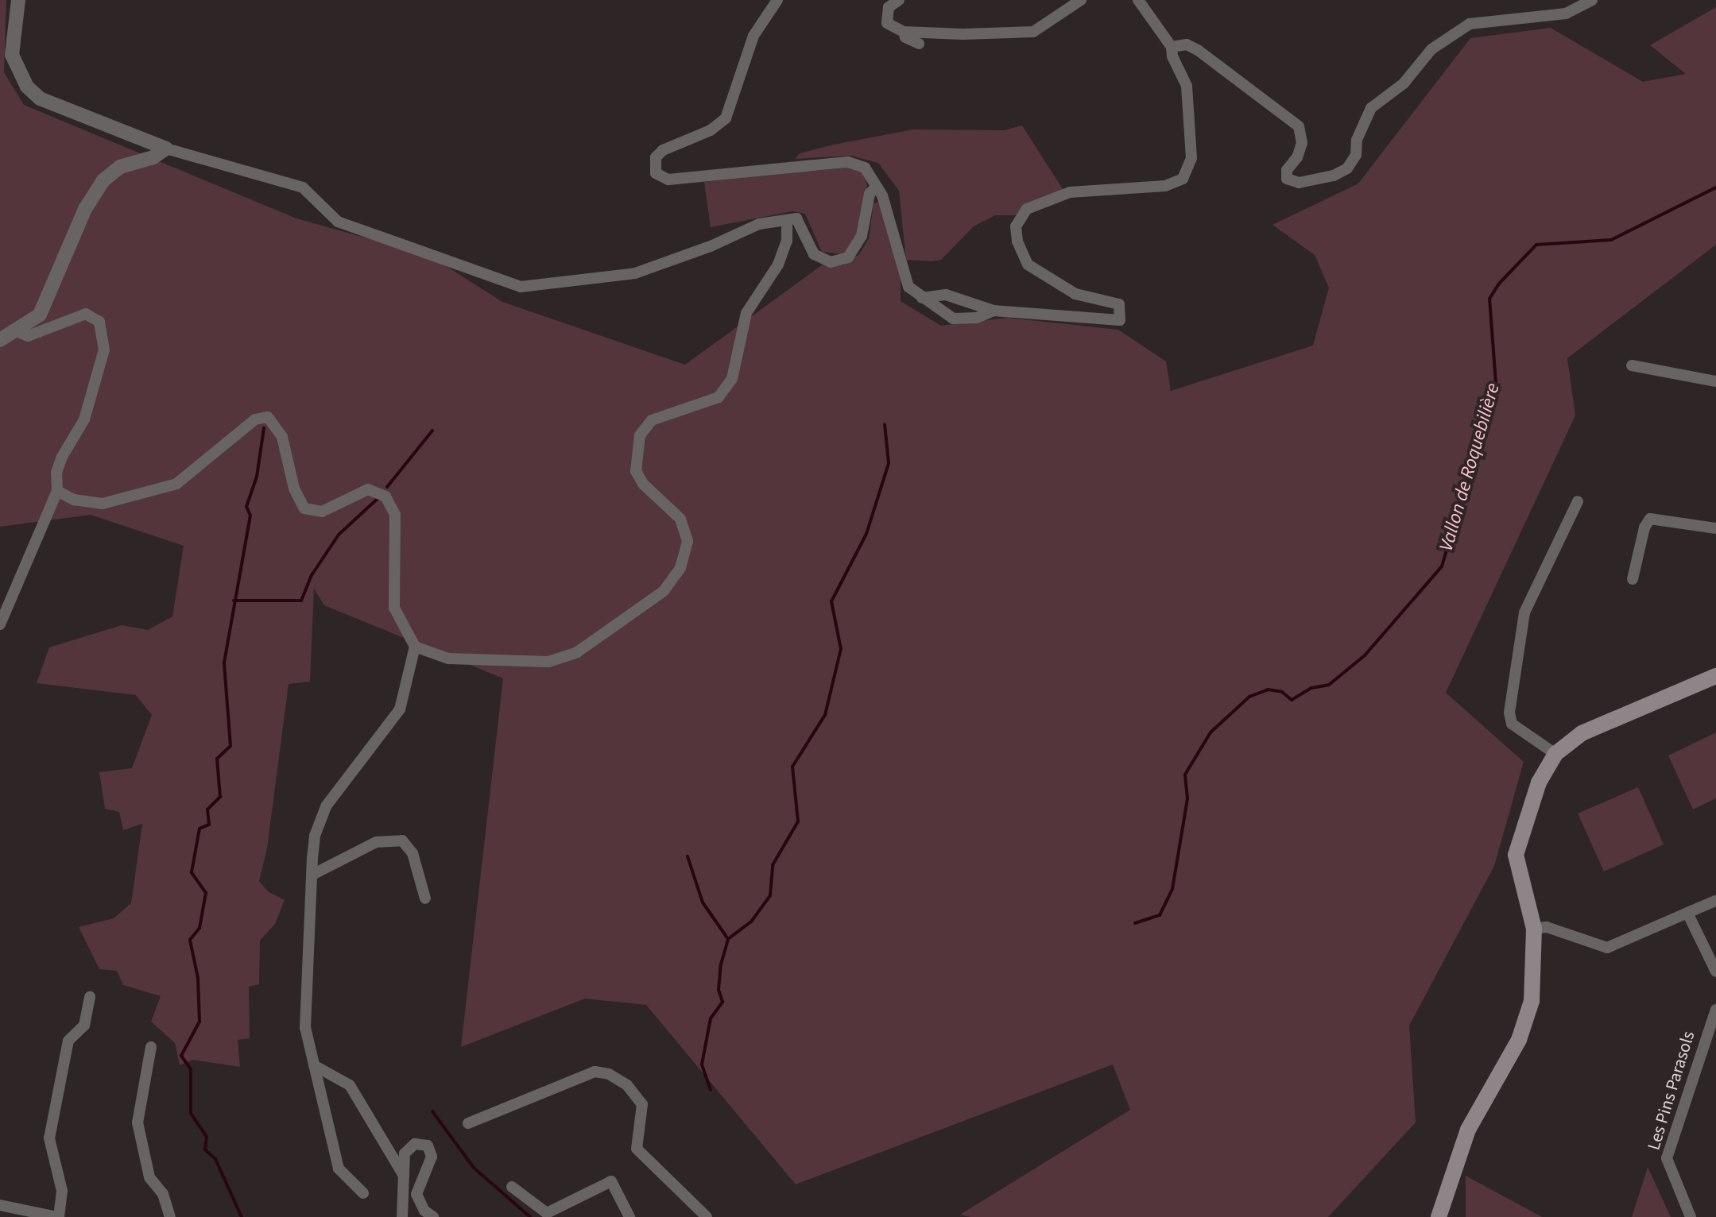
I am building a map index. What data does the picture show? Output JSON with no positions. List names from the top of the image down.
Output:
{
  "streets": {
    "street": ["Les Pins Parasols"]
  },
  "water": ["Vallon de Roquebilière"]
}
